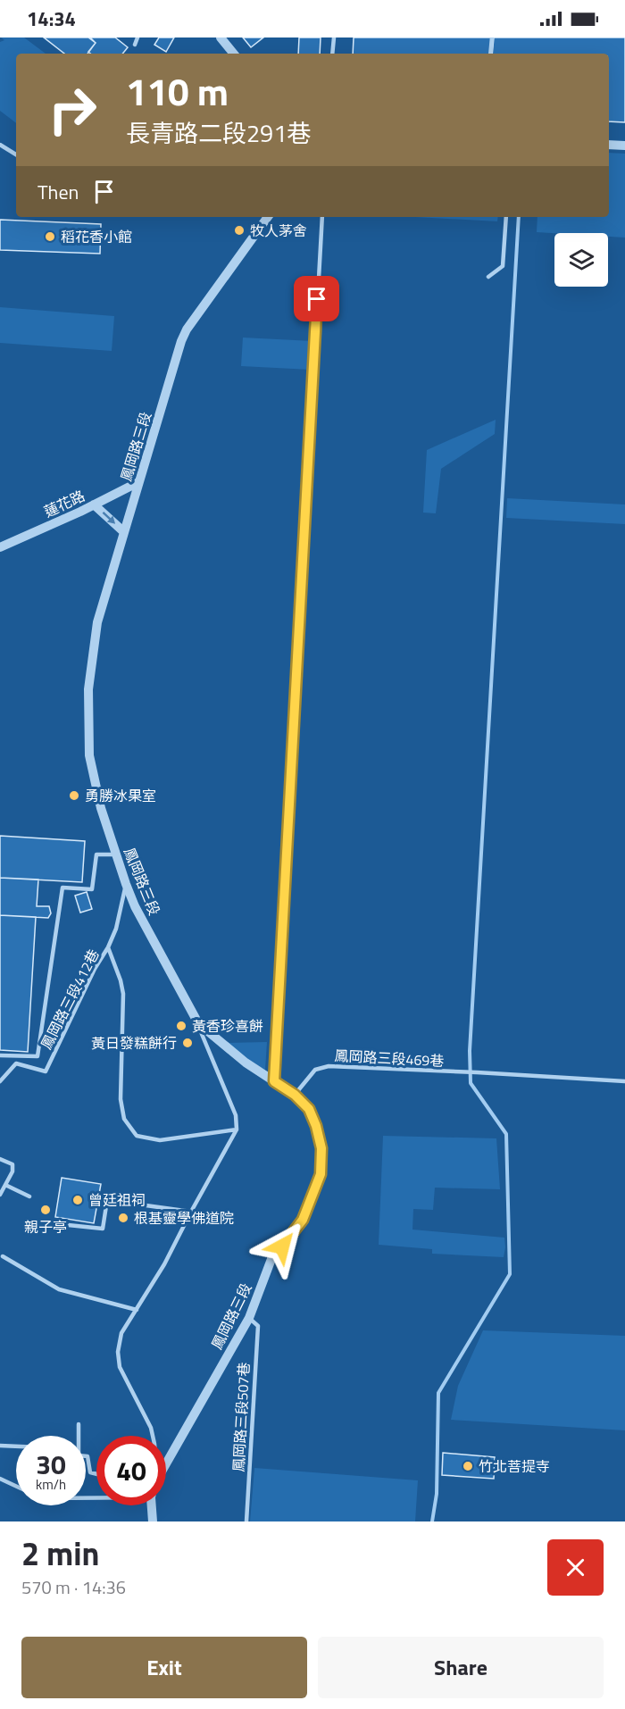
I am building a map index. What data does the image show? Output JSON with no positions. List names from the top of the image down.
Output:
{
  "streets": {
    "street": ["鳳岡路三段", "蓮花路"],
    "lane": ["鳳岡路三段412巷", "鳳岡路三段469巷", "鳳岡路三段507巷"]
  },
  "crossings": [
    ["鳳岡路三段", "蓮花路"],
    ["鳳岡路三段", "鳳岡路三段412巷"],
    ["鳳岡路三段", "鳳岡路三段469巷"],
    ["鳳岡路三段", "鳳岡路三段507巷"]
  ],
  "places": [
    "牧人茅舍",
    "稻花香小館",
    "勇勝冰果室",
    "黃香珍喜餅",
    "黃日發糕餅行",
    "曾廷祖祠",
    "親子亭",
    "根基靈學佛道院",
    "竹北菩提寺"
  ],
  "page": {
    "status": "14:34",
    "turn": ["110 m", "長青路二段291巷"],
    "then": "Then",
    "speed": "30 km/h",
    "limit": "40",
    "heading": ["2 min", "570 m · 14:36"],
    "buttons": ["Exit", "Share"]
  }
}
